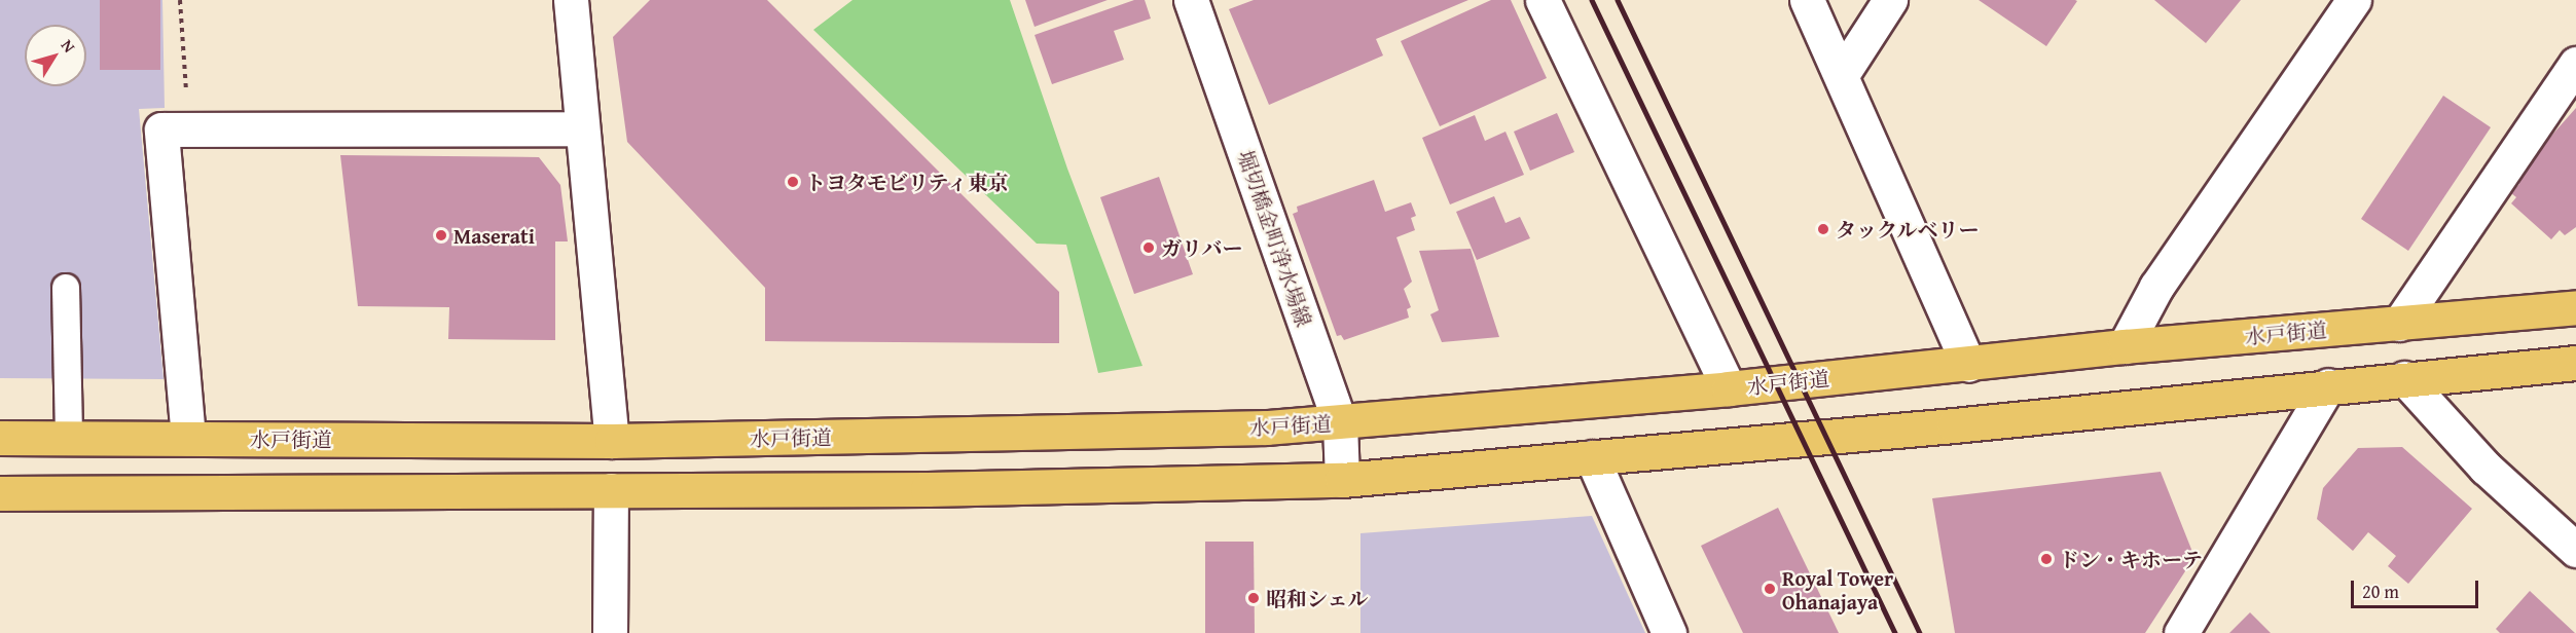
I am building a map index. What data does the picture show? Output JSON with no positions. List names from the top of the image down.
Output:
{
  "streets": {
    "highway": ["水戸街道"],
    "street": ["堀切橋金町浄水場線"]
  },
  "crossings": [
    ["堀切橋金町浄水場線", "水戸街道"]
  ],
  "places": [
    "トヨタモビリティ東京",
    "タックルベリー",
    "Maserati",
    "ガリバー",
    "ドン・キホーテ",
    "Royal Tower Ohanajaya",
    "昭和シェル"
  ],
  "scale_bar": "20 m",
  "north": "top right"
}
